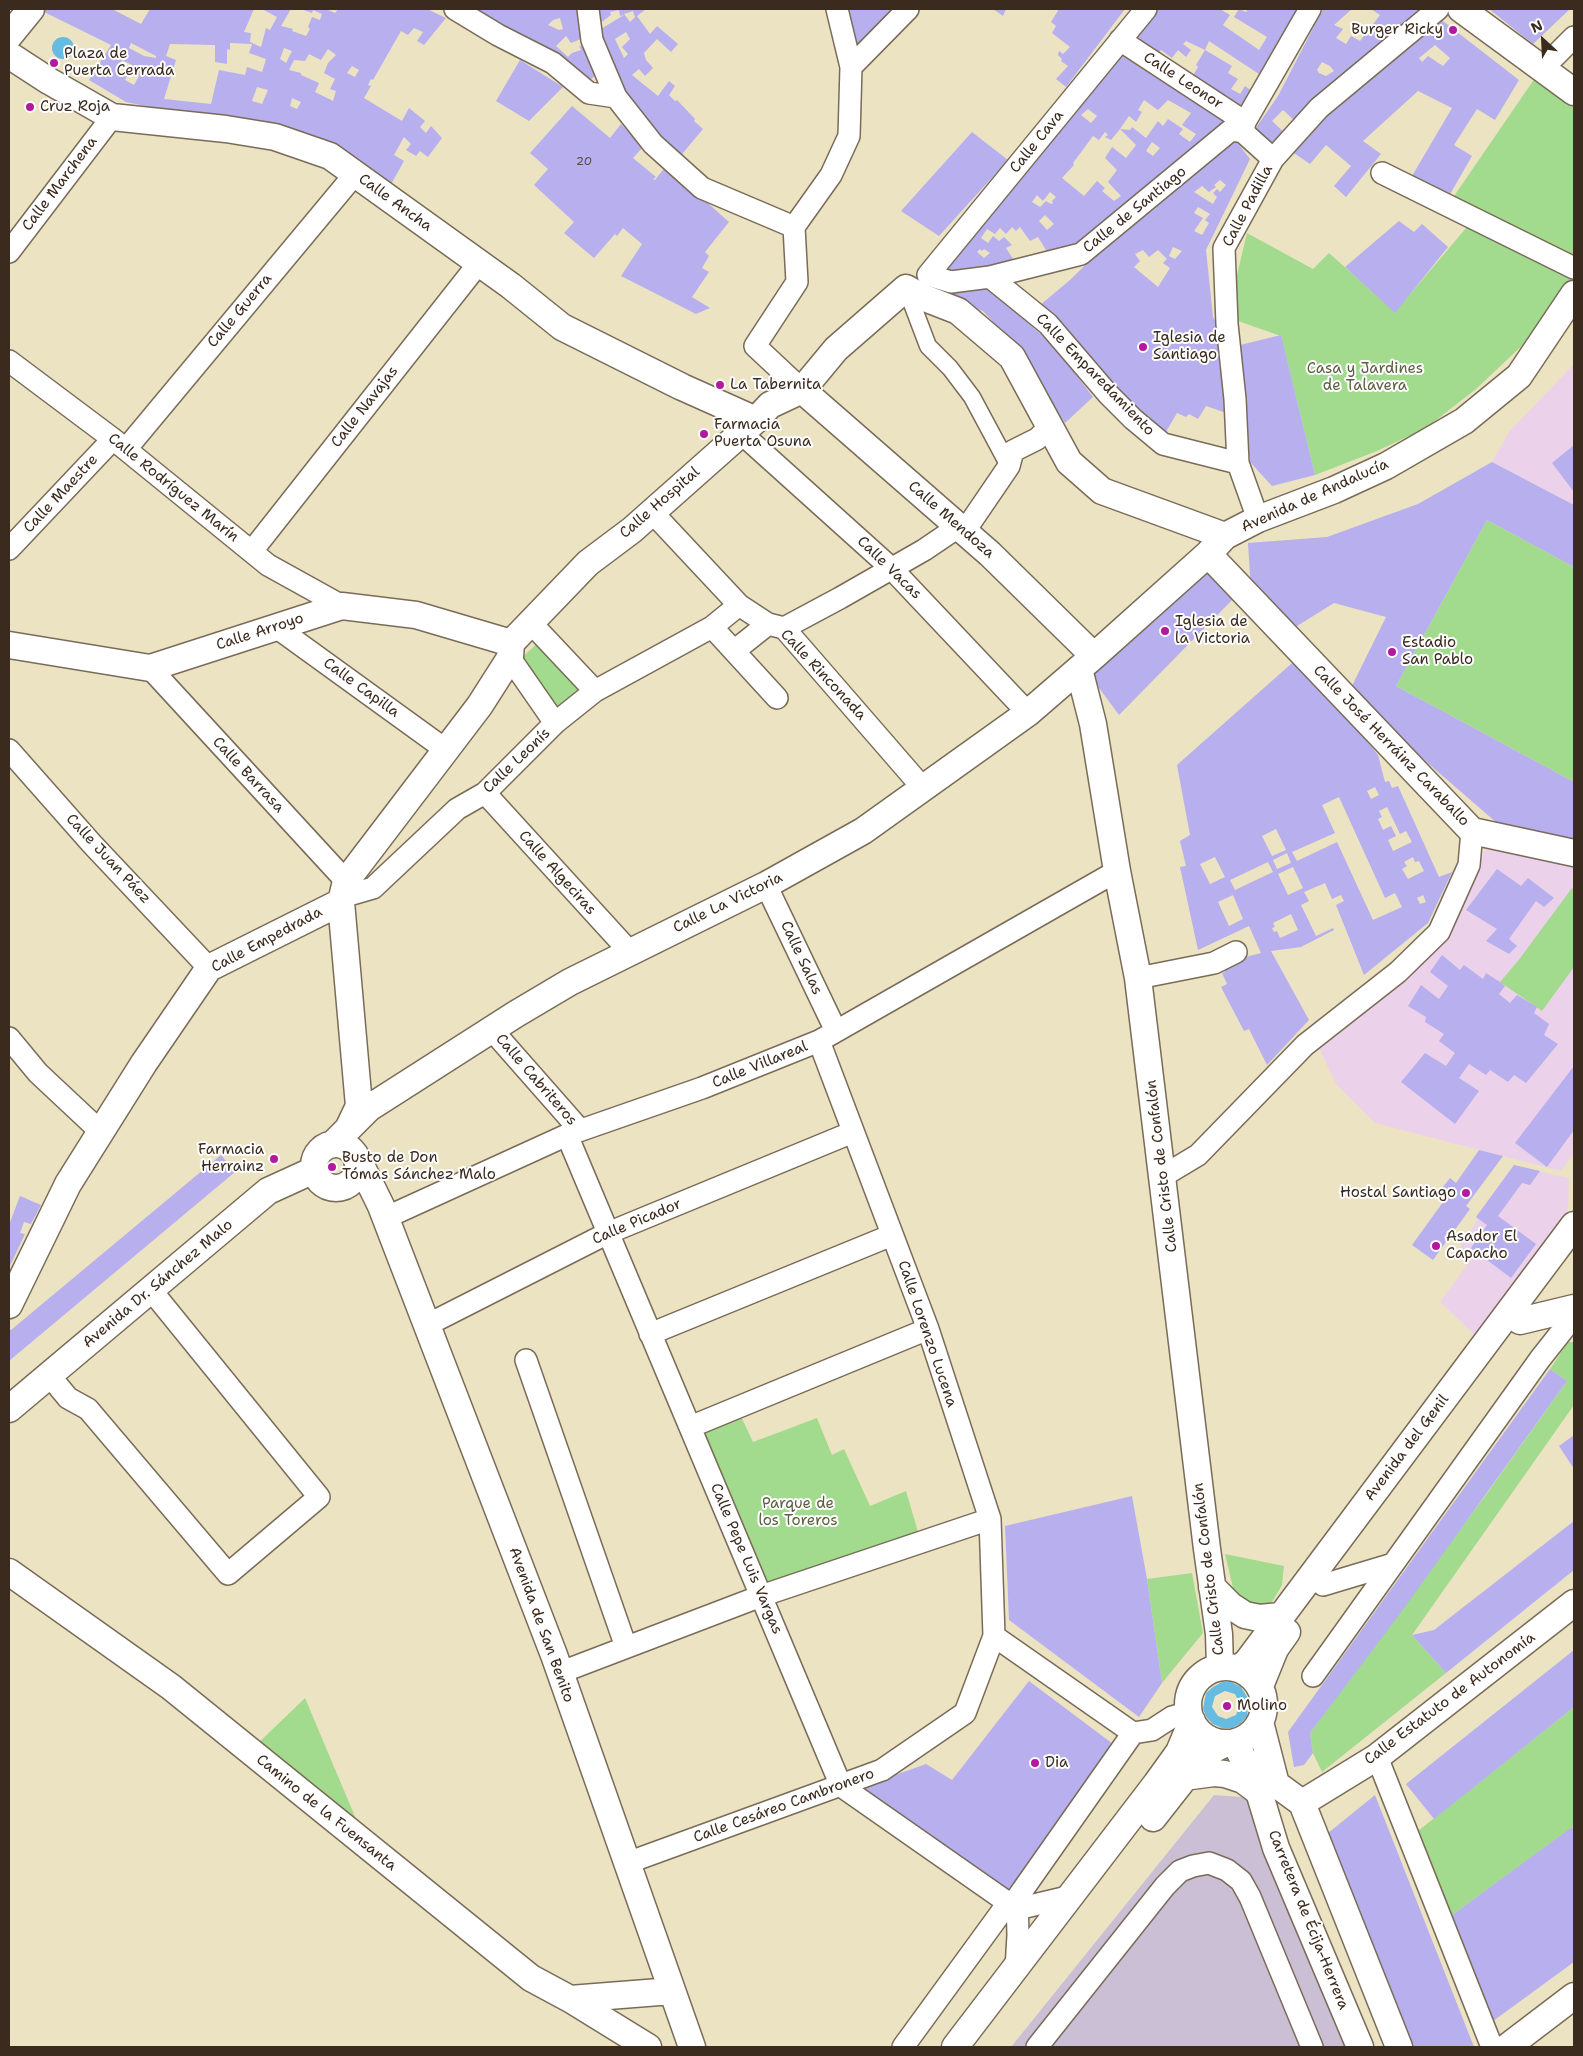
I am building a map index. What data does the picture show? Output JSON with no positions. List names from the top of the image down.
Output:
{
  "streets": {
    "street": [
      "Calle Leonor",
      "Calle Cava",
      "Calle Marchena",
      "Calle Ancha",
      "Calle Padilla",
      "Calle de Santiago",
      "Calle Guerra",
      "Calle Emparedamiento",
      "Calle Navajas",
      "Calle Rodríguez Marín",
      "Calle Maestre",
      "Avenida de Andalucía",
      "Calle Hospital",
      "Calle Mendoza",
      "Calle Vacas",
      "Calle Arroyo",
      "Calle Rinconada",
      "Calle Capilla",
      "Calle José Herráinz Caraballo",
      "Calle Leonís",
      "Calle Barrasa",
      "Calle Juan Páez",
      "Calle Algeciras",
      "Calle La Victoria",
      "Calle Empedrada",
      "Calle Salas",
      "Calle Villareal",
      "Calle Cabriteros",
      "Calle Cristo de Confalón",
      "Calle Picador",
      "Avenida Dr. Sánchez Malo",
      "Calle Lorenzo Lucena",
      "Avenida del Genil",
      "Calle Pepe Luis Vargas",
      "Avenida de San Benito",
      "Calle Estatuto de Autonomía",
      "Calle Cesáreo Cambronero",
      "Camino de la Fuensanta",
      "Carretera de Écija-Herrera"
    ]
  },
  "crossings": [
    ["Calle Leonor", "Calle Cava"],
    ["Calle Leonor", "Calle Padilla"],
    ["Calle Leonor", "Calle de Santiago"],
    ["Calle Cava", "Calle de Santiago"],
    ["Calle Cava", "Calle Hospital"],
    ["Calle Marchena", "Calle Ancha"],
    ["Calle Ancha", "Calle Guerra"],
    ["Calle Ancha", "Calle Navajas"],
    ["Calle Ancha", "Calle Hospital"],
    ["Calle Ancha", "Calle Vacas"],
    ["Calle Padilla", "Calle de Santiago"],
    ["Calle Padilla", "Calle Emparedamiento"],
    ["Calle Padilla", "Avenida de Andalucía"],
    ["Calle de Santiago", "Calle Emparedamiento"],
    ["Calle de Santiago", "Calle Hospital"],
    ["Calle Guerra", "Calle Rodríguez Marín"],
    ["Calle Guerra", "Calle Maestre"],
    ["Calle Navajas", "Calle Rodríguez Marín"],
    ["Calle Rodríguez Marín", "Calle Maestre"],
    ["Calle Rodríguez Marín", "Calle Arroyo"],
    ["Avenida de Andalucía", "Calle Mendoza"],
    ["Avenida de Andalucía", "Calle José Herráinz Caraballo"],
    ["Avenida de Andalucía", "Calle La Victoria"],
    ["Avenida de Andalucía", "Calle Cristo de Confalón"],
    ["Calle Hospital", "Calle Mendoza"],
    ["Calle Hospital", "Calle Vacas"],
    ["Calle Hospital", "Calle Arroyo"],
    ["Calle Hospital", "Calle Rinconada"],
    ["Calle Hospital", "Calle Empedrada"],
    ["Calle Mendoza", "Calle La Victoria"],
    ["Calle Mendoza", "Calle Cristo de Confalón"],
    ["Calle Vacas", "Calle La Victoria"],
    ["Calle Arroyo", "Calle Capilla"],
    ["Calle Arroyo", "Calle Barrasa"],
    ["Calle Arroyo", "Calle Empedrada"],
    ["Calle Rinconada", "Calle Leonís"],
    ["Calle Rinconada", "Calle La Victoria"],
    ["Calle Capilla", "Calle Empedrada"],
    ["Calle José Herráinz Caraballo", "Calle Cristo de Confalón"],
    ["Calle Leonís", "Calle Barrasa"],
    ["Calle Leonís", "Calle Algeciras"],
    ["Calle Leonís", "Calle Empedrada"],
    ["Calle Barrasa", "Calle Empedrada"],
    ["Calle Juan Páez", "Calle Empedrada"],
    ["Calle Algeciras", "Calle La Victoria"],
    ["Calle La Victoria", "Calle Salas"],
    ["Calle La Victoria", "Calle Cabriteros"],
    ["Calle La Victoria", "Calle Cristo de Confalón"],
    ["Calle La Victoria", "Avenida Dr. Sánchez Malo"],
    ["Calle La Victoria", "Avenida de San Benito"],
    ["Calle Salas", "Calle Villareal"],
    ["Calle Salas", "Calle Lorenzo Lucena"],
    ["Calle Villareal", "Calle Cabriteros"],
    ["Calle Villareal", "Calle Cristo de Confalón"],
    ["Calle Villareal", "Calle Lorenzo Lucena"],
    ["Calle Villareal", "Calle Pepe Luis Vargas"],
    ["Calle Villareal", "Avenida de San Benito"],
    ["Calle Cabriteros", "Calle Pepe Luis Vargas"],
    ["Calle Cristo de Confalón", "Avenida del Genil"],
    ["Calle Cristo de Confalón", "Carretera de Écija-Herrera"],
    ["Calle Picador", "Calle Lorenzo Lucena"],
    ["Calle Picador", "Calle Pepe Luis Vargas"],
    ["Calle Picador", "Avenida de San Benito"],
    ["Avenida Dr. Sánchez Malo", "Avenida de San Benito"],
    ["Calle Lorenzo Lucena", "Calle Cesáreo Cambronero"],
    ["Avenida del Genil", "Carretera de Écija-Herrera"],
    ["Calle Pepe Luis Vargas", "Calle Cesáreo Cambronero"],
    ["Avenida de San Benito", "Calle Cesáreo Cambronero"]
  ],
  "parks": ["Casa y Jardines de Talavera", "Parque de los Toreros"],
  "places": [
    "Burger Ricky",
    "Plaza de Puerta Cerrada",
    "Cruz Roja",
    "Iglesia de Santiago",
    "La Tabernita",
    "Farmacia Puerta Osuna",
    "Iglesia de la Victoria",
    "Estadio San Pablo",
    "Farmacia Herrainz",
    "Busto de Don Tómas Sánchez Malo",
    "Hostal Santiago",
    "Asador El Capacho",
    "Molino",
    "Dia"
  ],
  "house_numbers": ["20"],
  "north": "top left"
}
